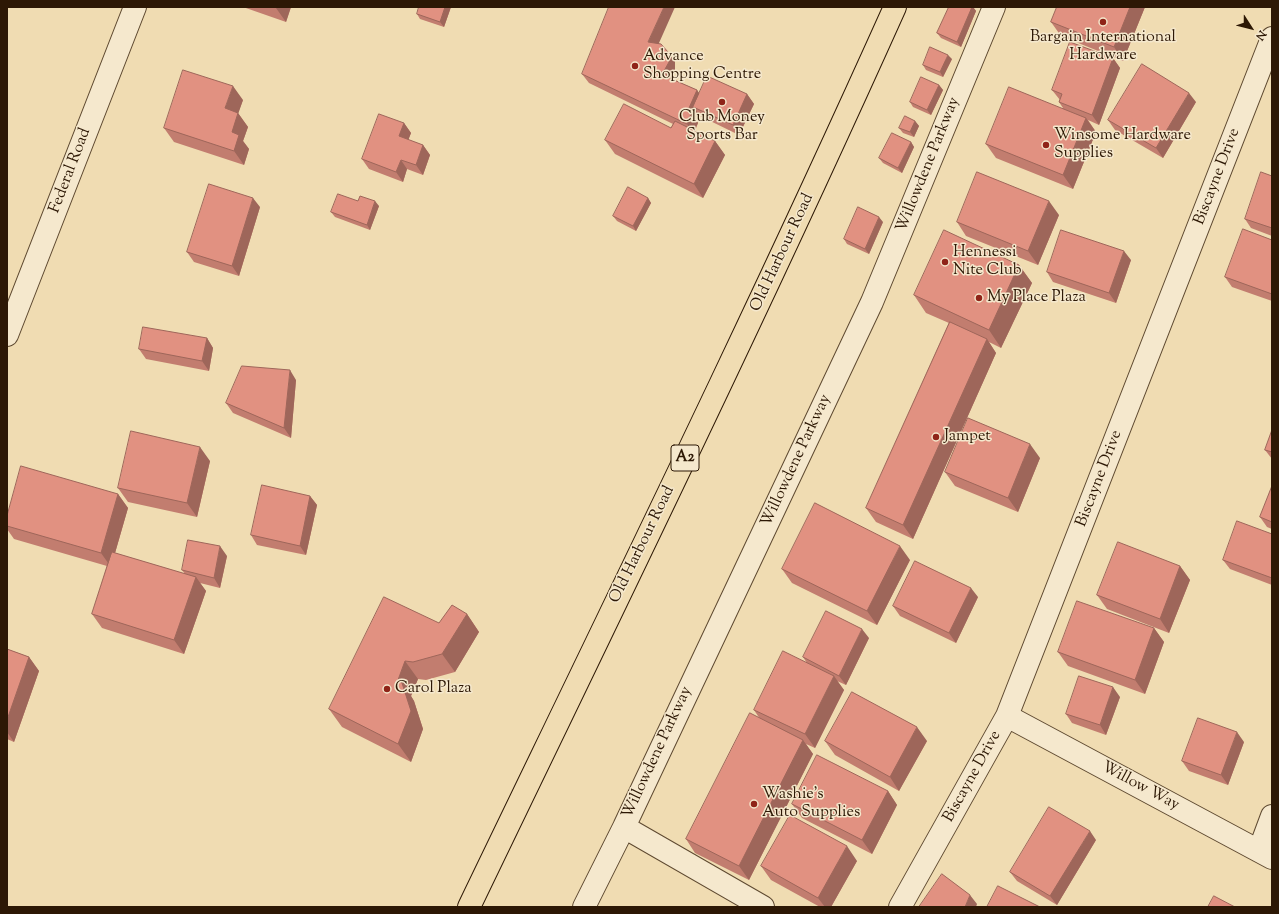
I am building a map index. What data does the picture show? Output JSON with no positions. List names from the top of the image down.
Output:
{
  "streets": {
    "main road": ["Old Harbour Road", "A2"],
    "street": [
      "Willowdene Parkway",
      "Federal Road",
      "Biscayne Drive",
      "Willow Way"
    ]
  },
  "crossings": [
    ["Biscayne Drive", "Willow Way"]
  ],
  "places": [
    "Bargain International Hardware",
    "Advance Shopping Centre",
    "Club Money Sports Bar",
    "Winsome Hardware Supplies",
    "Hennessi Nite Club",
    "My Place Plaza",
    "Jampet",
    "Carol Plaza",
    "Washie's Auto Supplies"
  ],
  "north": "bottom right"
}
